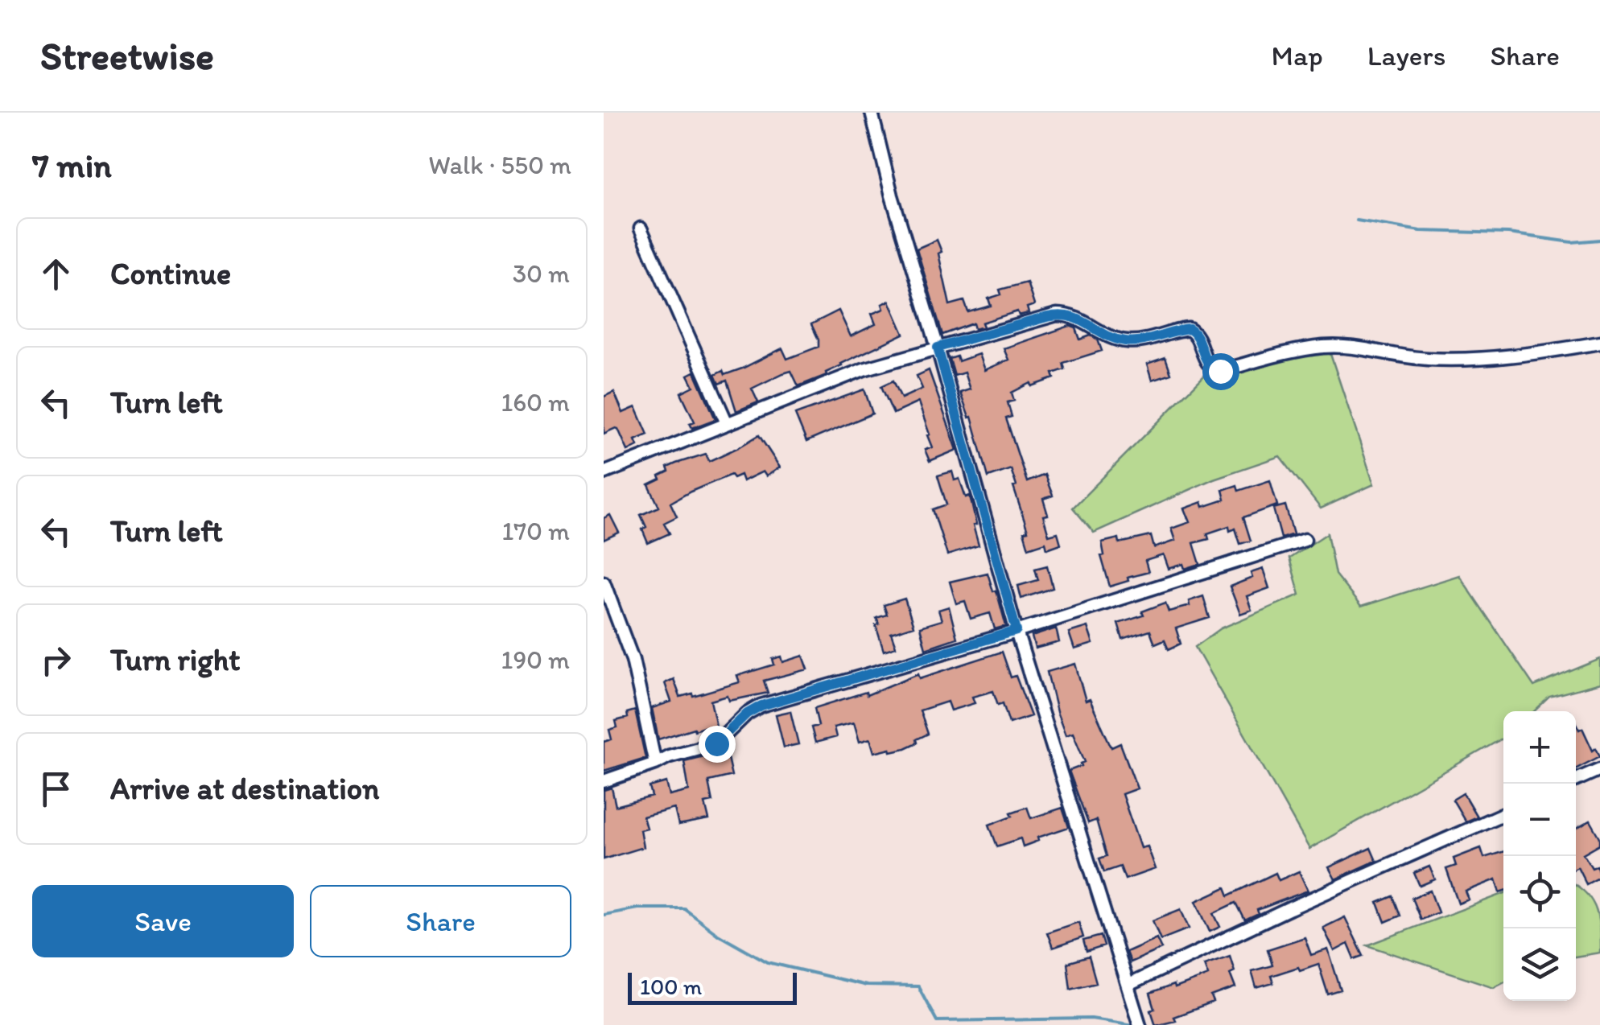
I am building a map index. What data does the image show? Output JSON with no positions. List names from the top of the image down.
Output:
{
  "scale_bar": "100 m",
  "page": {
    "header": "Streetwise",
    "nav": ["Map", "Layers", "Share"],
    "heading": ["7 min", "Walk · 550 m"],
    "list": [
      ["Continue", "30 m"],
      ["Turn left", "160 m"],
      ["Turn left", "170 m"],
      ["Turn right", "190 m"],
      "Arrive at destination"
    ],
    "map_buttons": ["+", "−"],
    "buttons": ["Save", "Share"],
    "scale": "100 m"
  }
}
